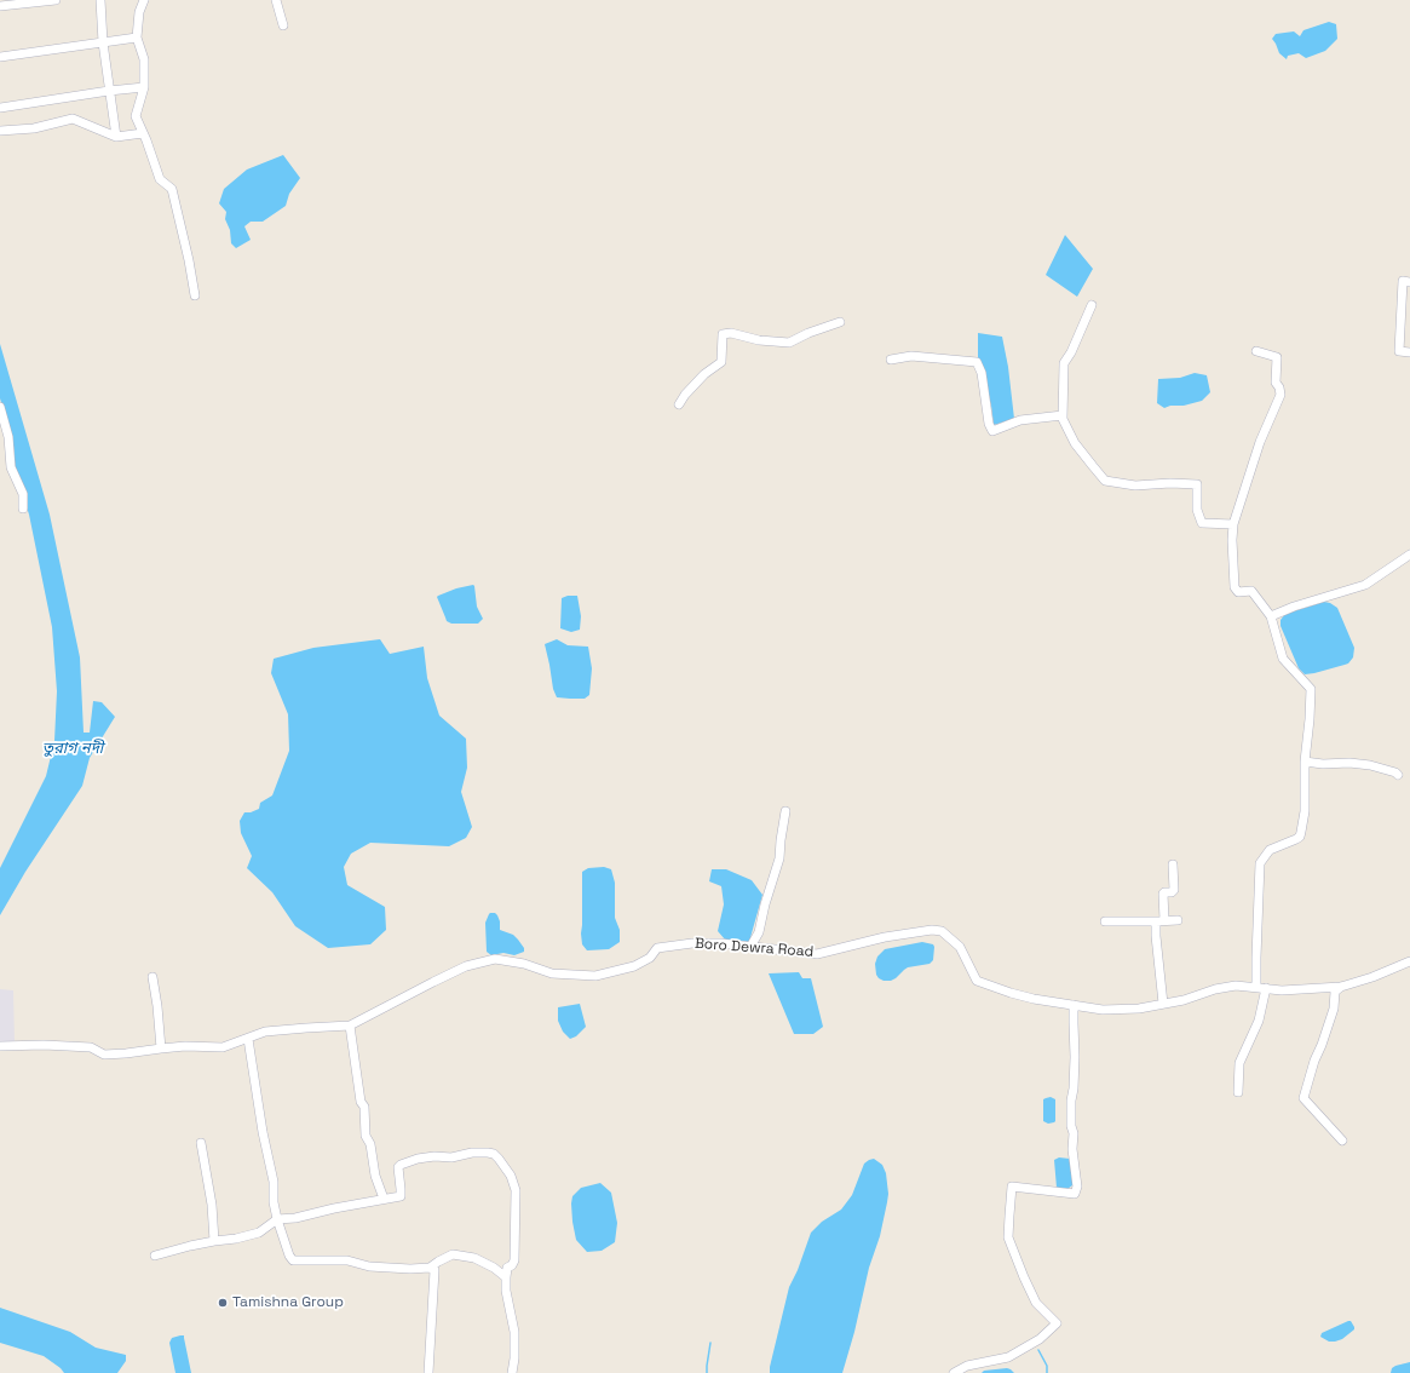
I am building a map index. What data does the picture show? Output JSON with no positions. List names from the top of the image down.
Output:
{
  "streets": {
    "street": ["Boro Dewra Road"]
  },
  "water": ["তুরাগ নদী"],
  "places": ["Tamishna Group"]
}
